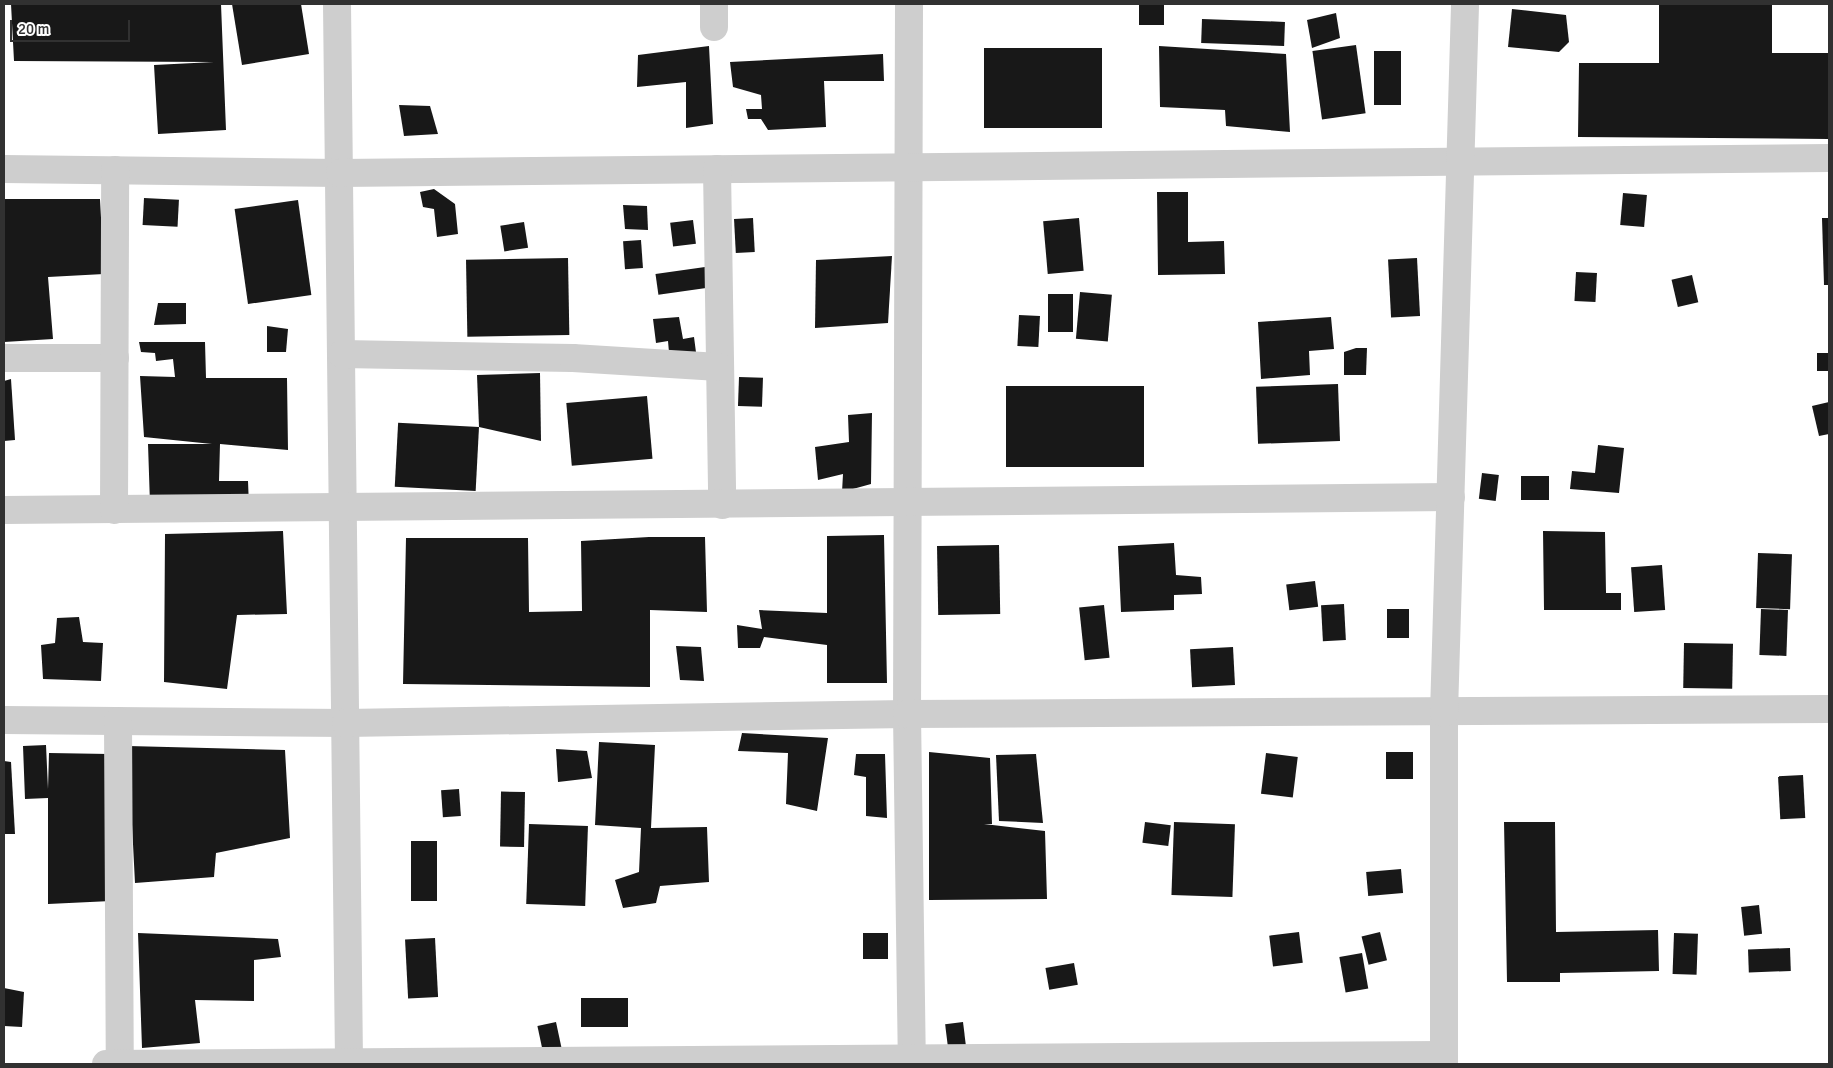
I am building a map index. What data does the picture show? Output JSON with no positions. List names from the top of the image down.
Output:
{
  "scale_bar": "20 m"
}
